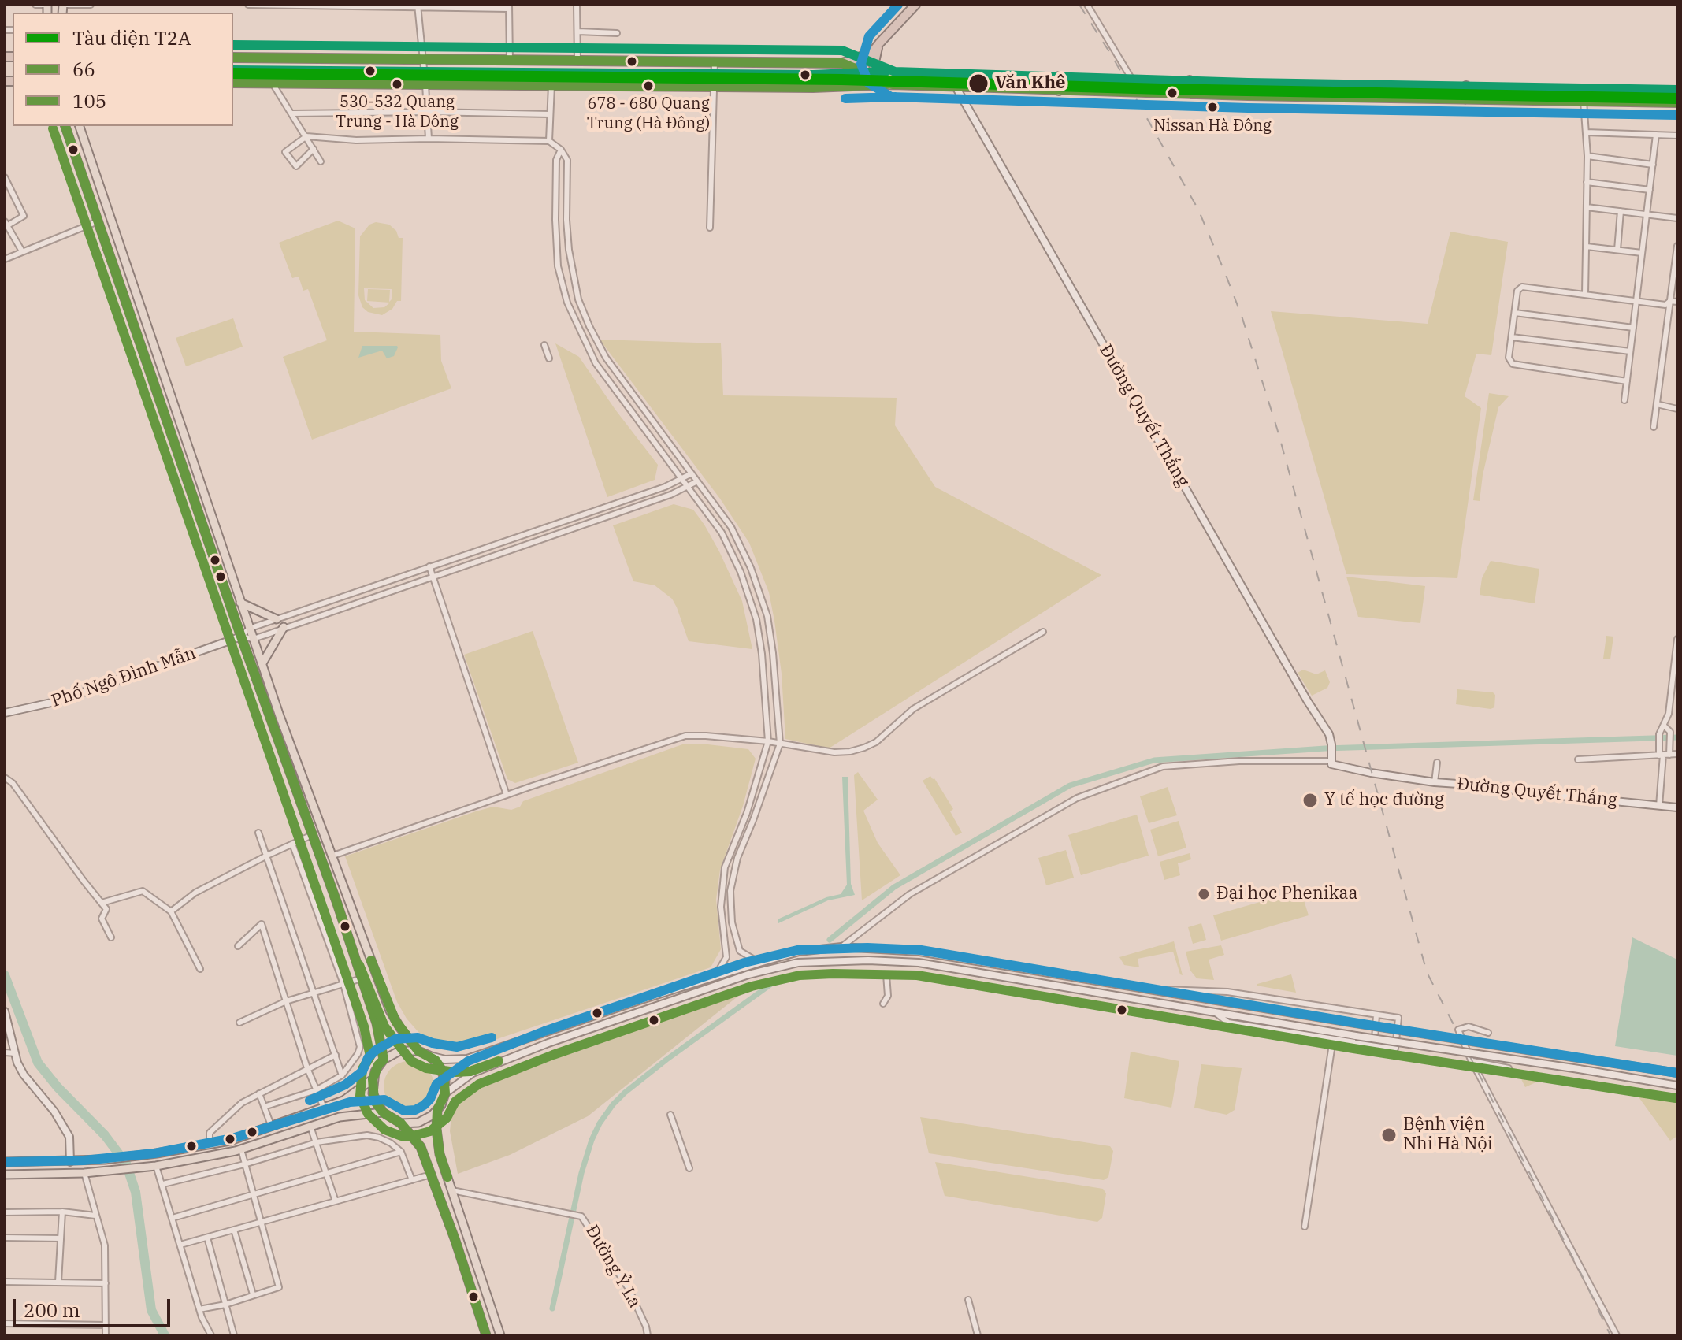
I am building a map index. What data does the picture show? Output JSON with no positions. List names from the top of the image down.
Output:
{
  "streets": {
    "main road": ["Đường Quyết Thắng", "Phố Ngô Đình Mẫn"],
    "street": ["Đường Ỷ La"]
  },
  "places": [
    "Văn Khê",
    "530-532 Quang Trung - Hà Đông",
    "678 - 680 Quang Trung (Hà Đông)",
    "Nissan Hà Đông",
    "Y tế học đường",
    "Đại học Phenikaa",
    "Bệnh viện Nhi Hà Nội"
  ],
  "lines": ["transit line 66", "metro line T2A", "transit line 105"],
  "legend": ["Tàu điện T2A", "66", "105"],
  "scale_bar": "200 m"
}
